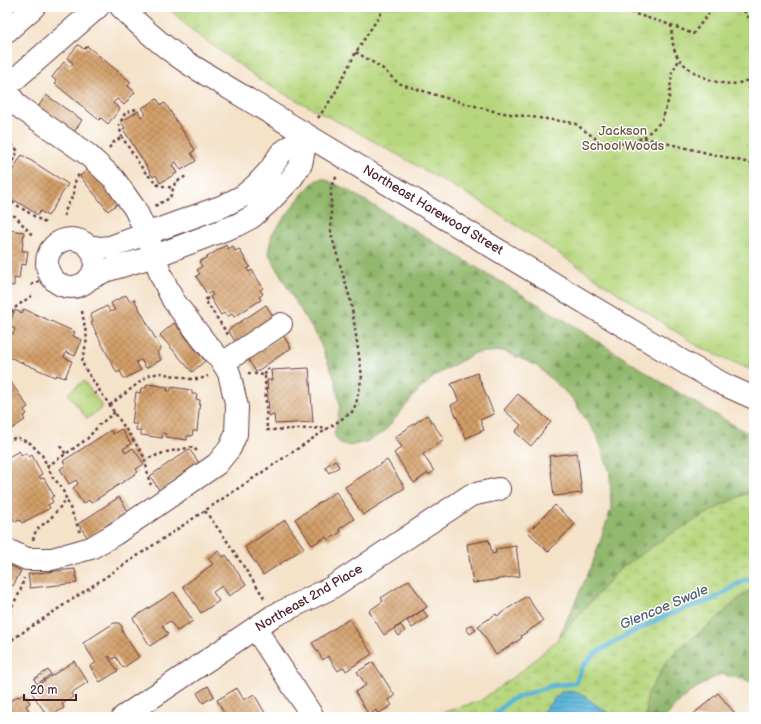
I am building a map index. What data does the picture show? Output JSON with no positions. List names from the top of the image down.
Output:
{
  "streets": {
    "street": ["Northeast Harewood Street", "Northeast 2nd Place"]
  },
  "water": ["Glencoe Swale"],
  "parks": ["Jackson School Woods"],
  "scale_bar": "20 m"
}
